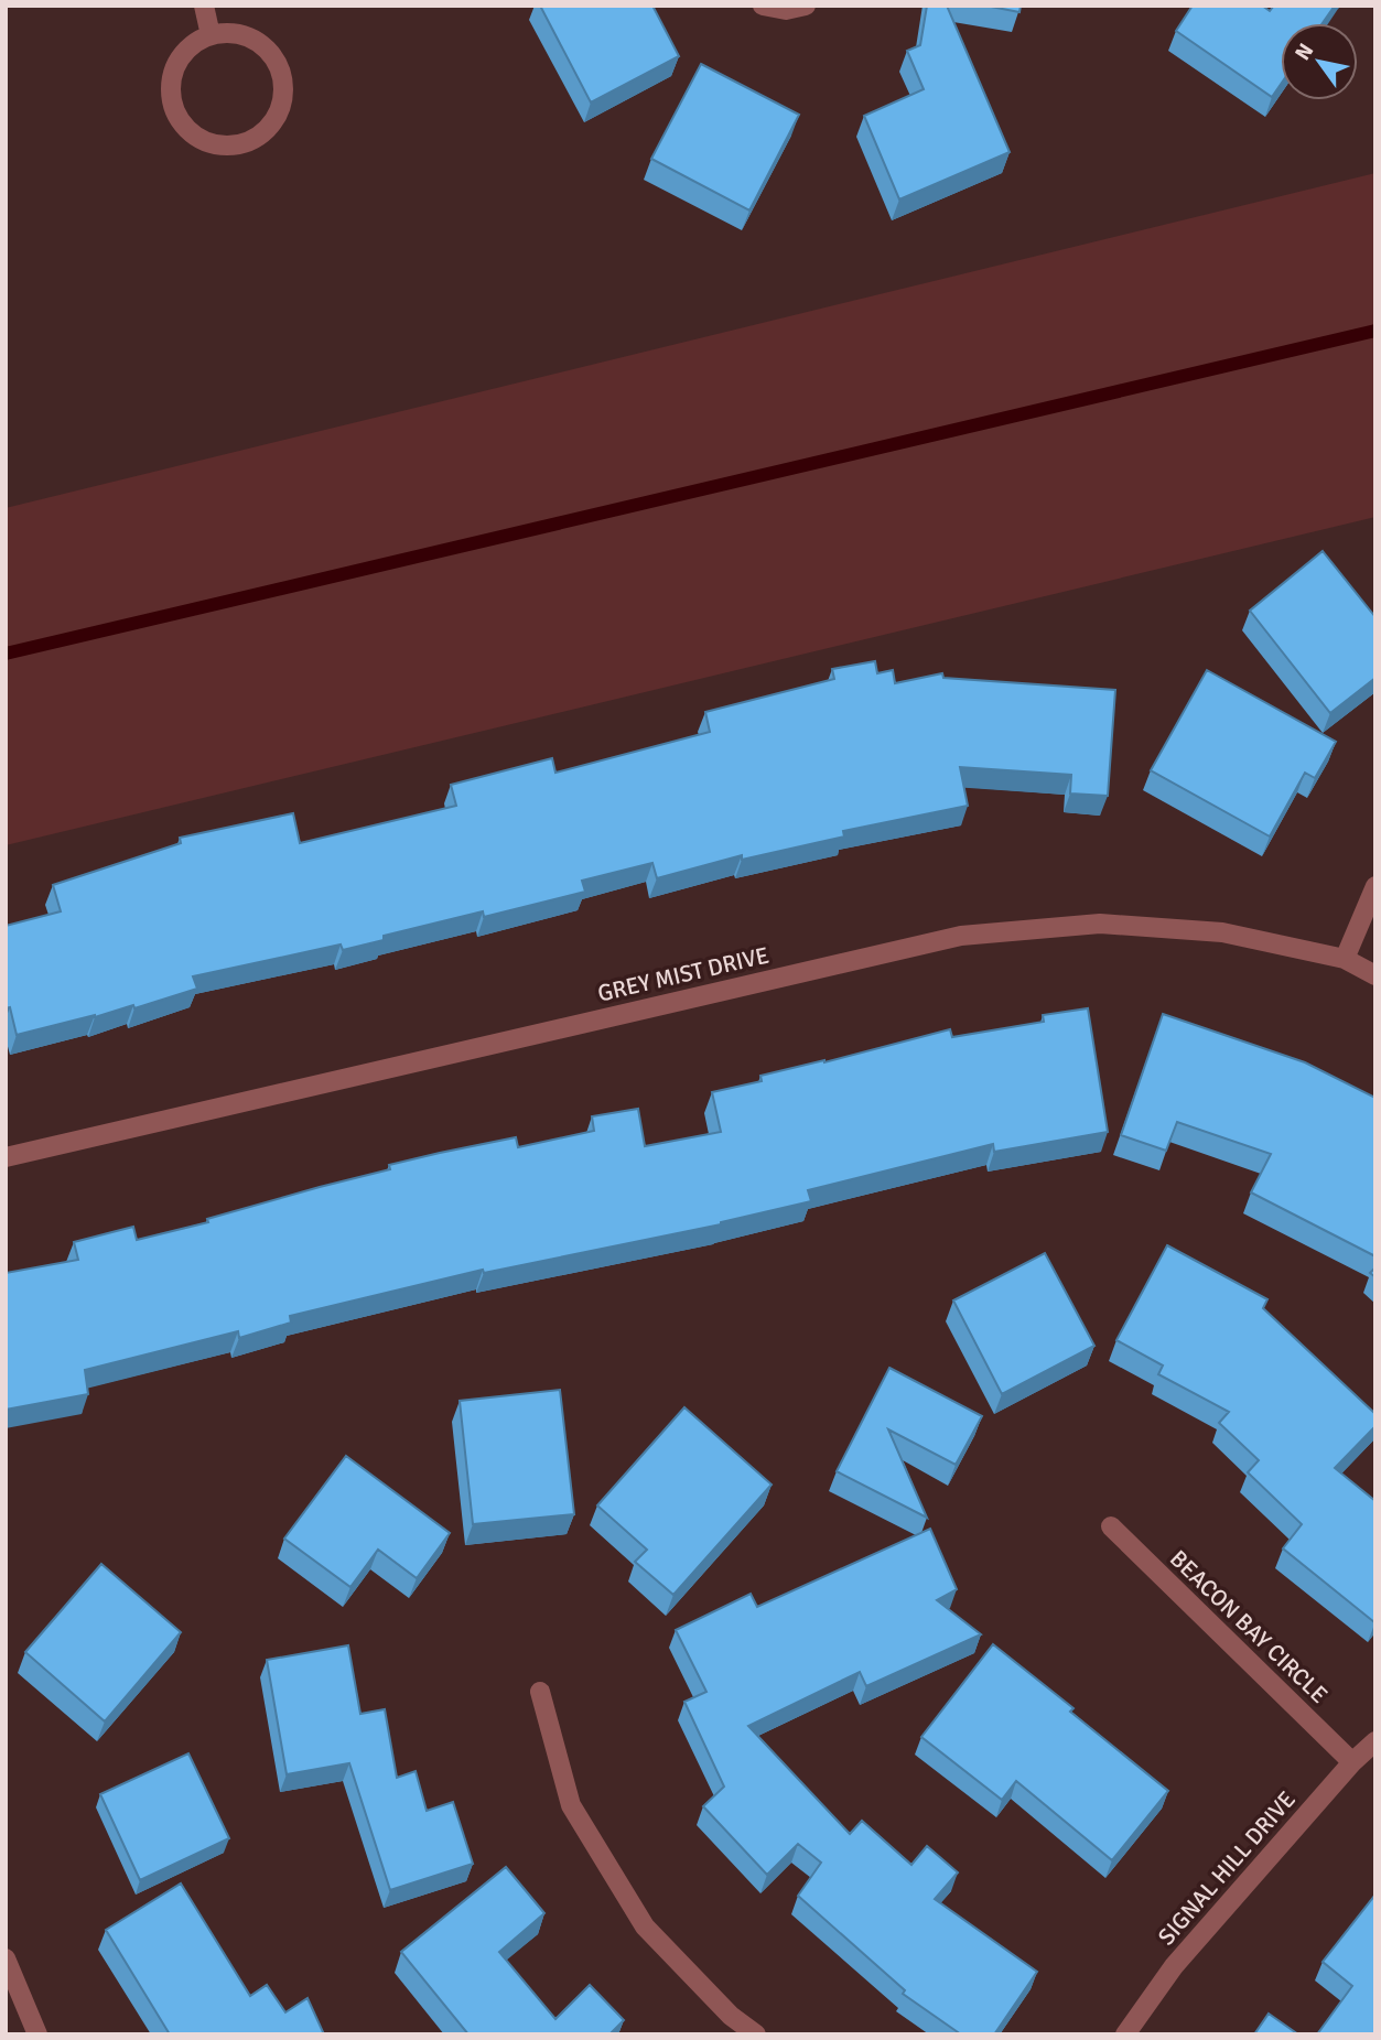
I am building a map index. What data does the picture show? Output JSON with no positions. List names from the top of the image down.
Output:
{
  "streets": {
    "street": ["GREY MIST DRIVE", "BEACON BAY CIRCLE", "SIGNAL HILL DRIVE"]
  },
  "crossings": [
    ["BEACON BAY CIRCLE", "SIGNAL HILL DRIVE"]
  ],
  "north": "top left"
}
